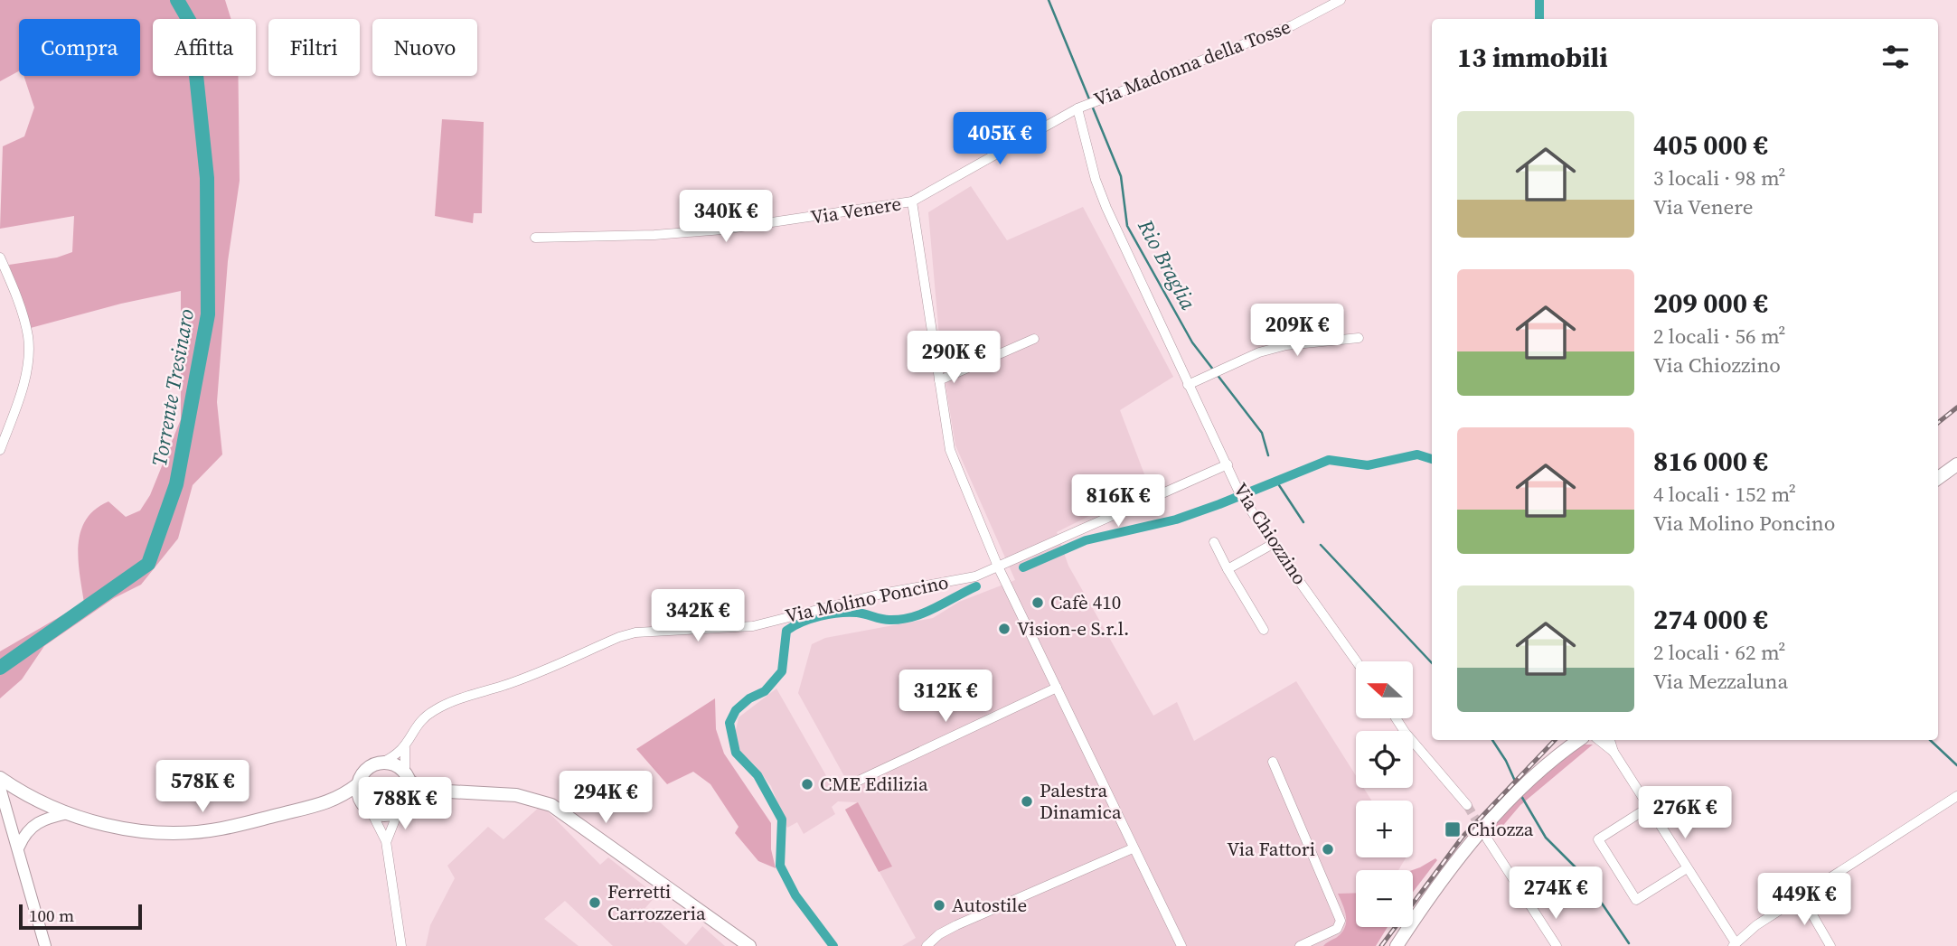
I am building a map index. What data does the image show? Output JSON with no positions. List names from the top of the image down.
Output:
{
  "streets": {
    "street": [
      "Via Madonna della Tosse",
      "Via Venere",
      "Via Chiozzino",
      "Via Molino Poncino"
    ]
  },
  "crossings": [
    ["Via Madonna della Tosse", "Via Venere"],
    ["Via Madonna della Tosse", "Via Chiozzino"],
    ["Via Venere", "Via Chiozzino"],
    ["Via Chiozzino", "Via Molino Poncino"]
  ],
  "water": ["Rio Braglia", "Torrente Tresinaro"],
  "places": {
    "other": [
      "Cafè 410",
      "Vision-e S.r.l.",
      "CME Edilizia",
      "Palestra Dinamica",
      "Via Fattori",
      "Ferretti Carrozzeria",
      "Autostile"
    ],
    "transit": ["Chiozza"]
  },
  "scale_bar": "100 m",
  "north": "left",
  "page": {
    "chip": [
      "Compra",
      "Affitta",
      "Filtri",
      "Nuovo"
    ],
    "heading": "13 immobili",
    "list": [
      {
        "name": "405 000 €",
        "note": "3 locali · 98 m² · Via Venere"
      },
      {
        "name": "209 000 €",
        "note": "2 locali · 56 m² · Via Chiozzino"
      },
      {
        "name": "816 000 €",
        "note": "4 locali · 152 m² · Via Molino Poncino"
      },
      {
        "name": "274 000 €",
        "note": "2 locali · 62 m² · Via Mezzaluna"
      }
    ],
    "price": [
      "405K €",
      "340K €",
      "209K €",
      "290K €",
      "816K €",
      "342K €",
      "312K €",
      "578K €",
      "294K €",
      "788K €",
      "276K €",
      "274K €",
      "449K €"
    ],
    "map_buttons": ["+", "−"],
    "scale": "100 m"
  }
}
